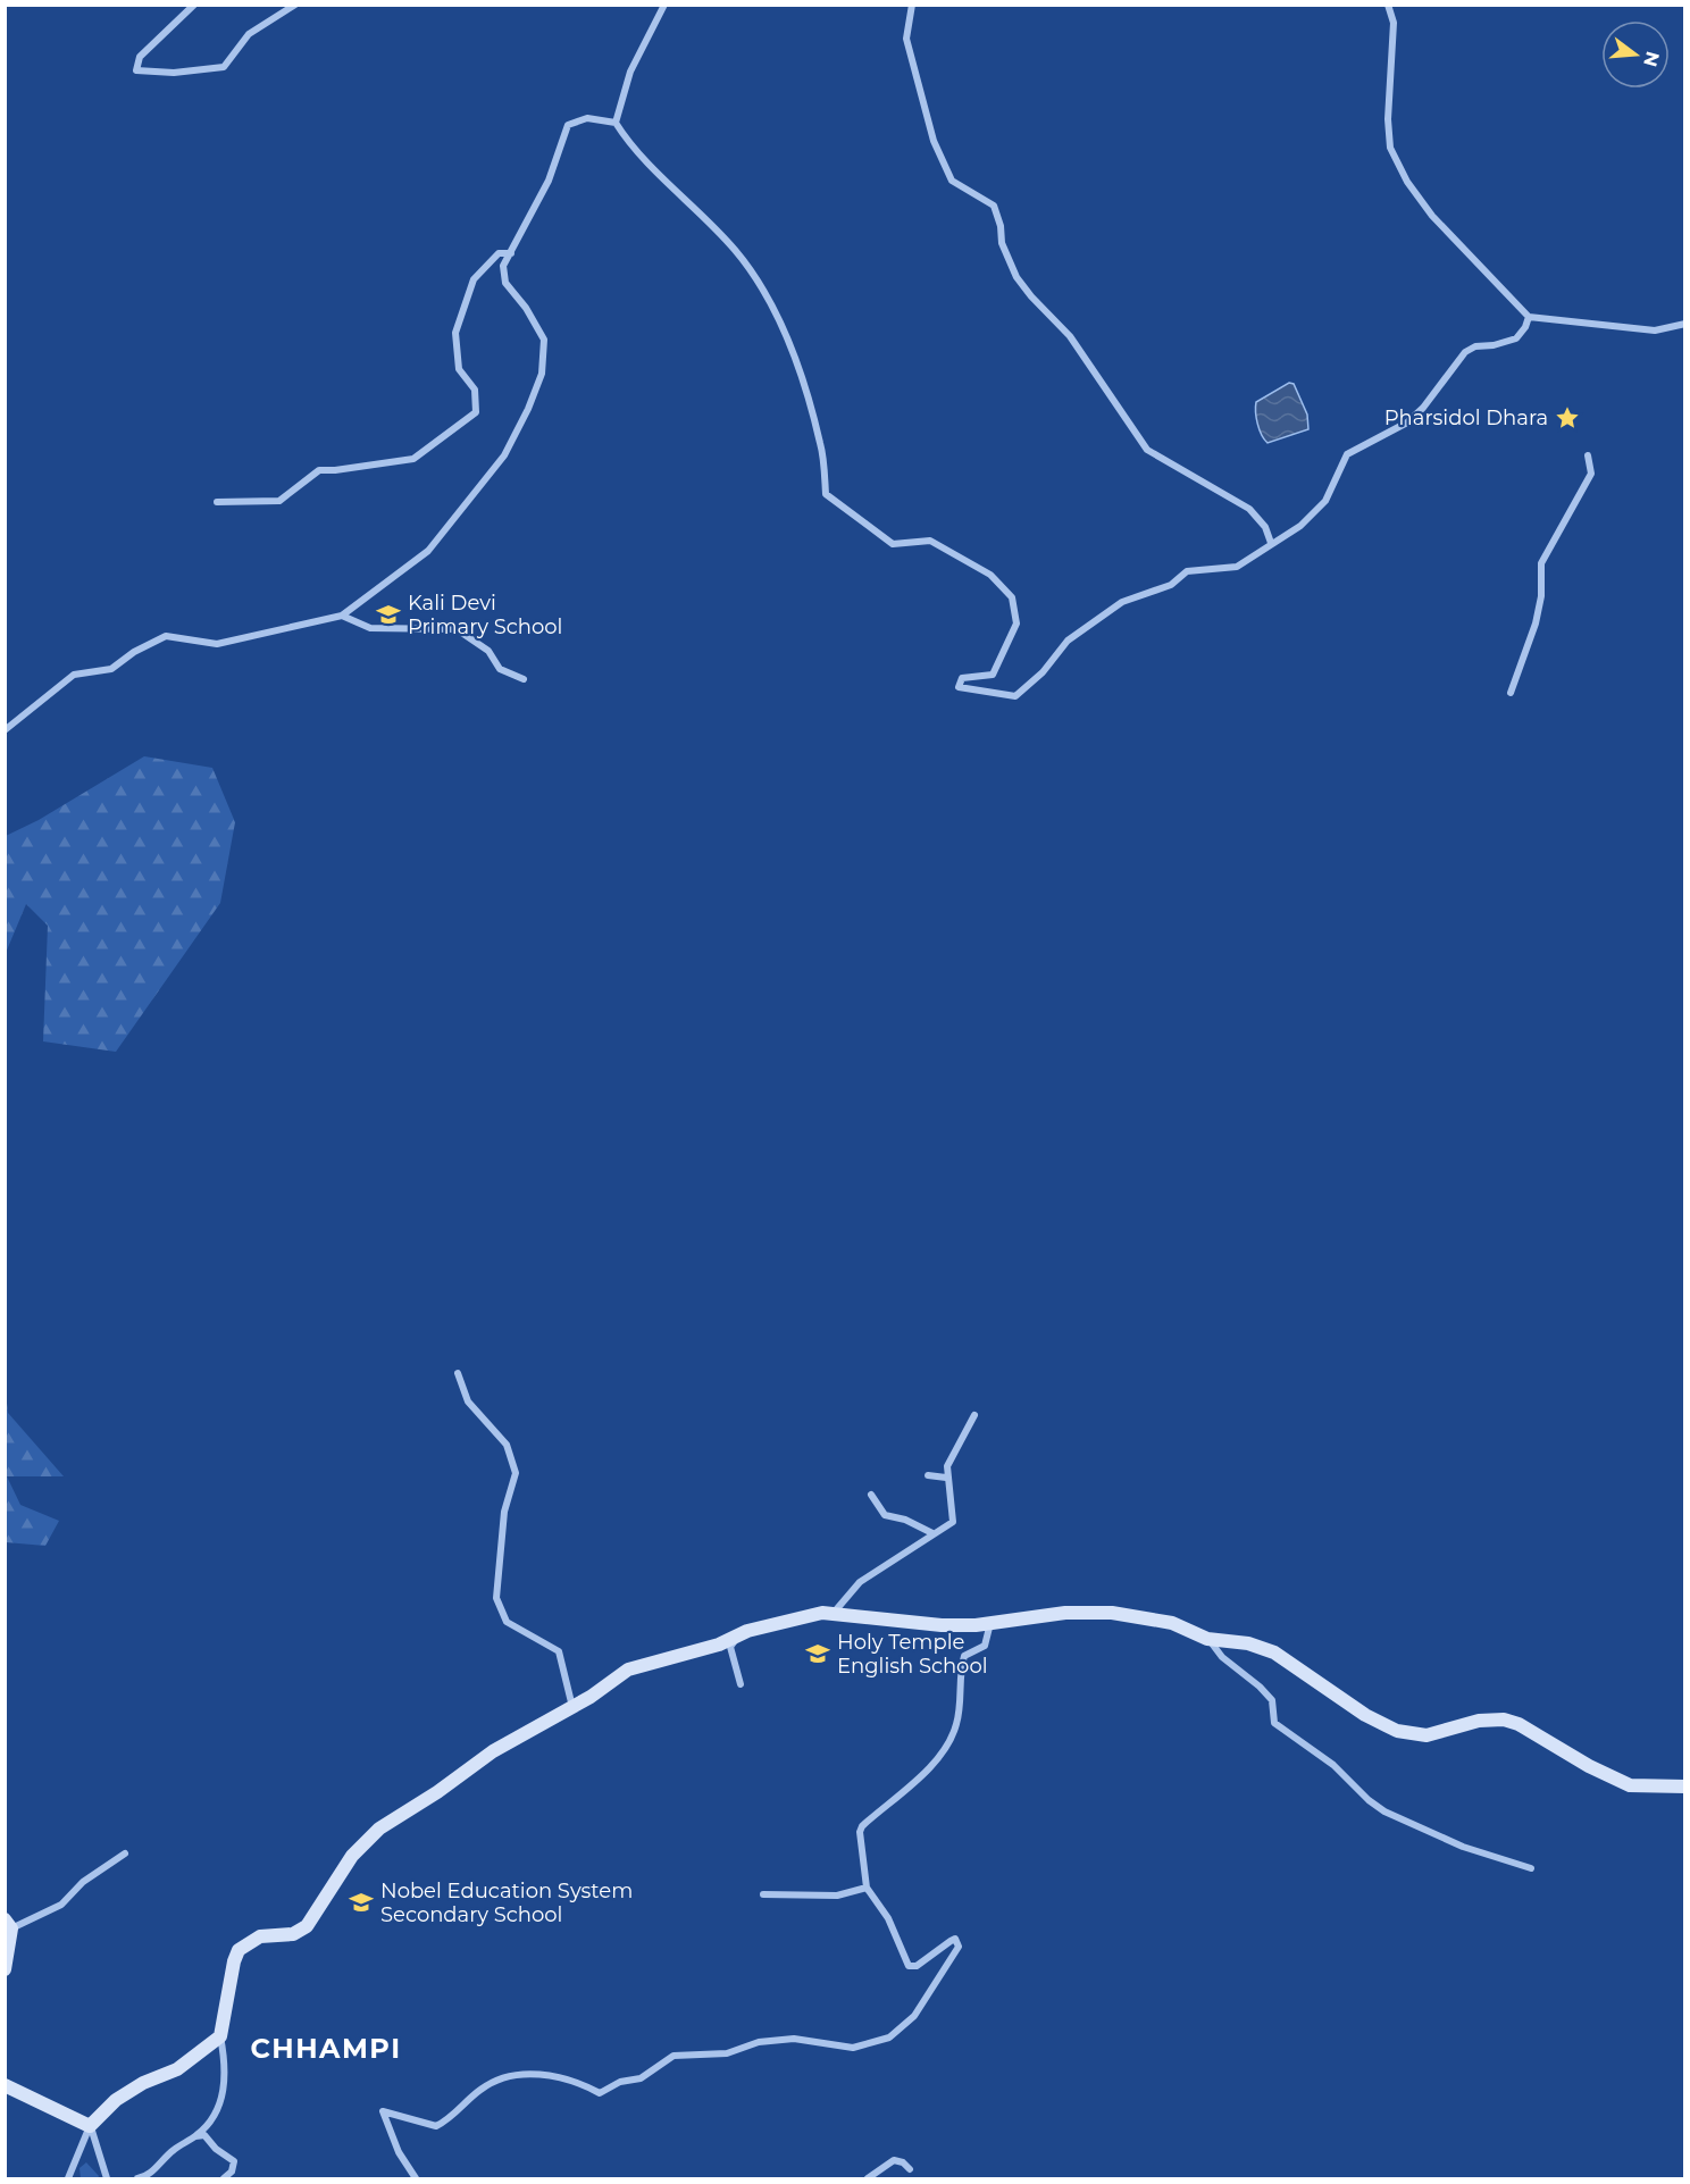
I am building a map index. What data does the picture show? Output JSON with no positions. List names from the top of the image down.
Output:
{
  "districts": ["CHHAMPI"],
  "places": {
    "place": ["Pharsidol Dhara"],
    "school or university": ["Kali Devi Primary School", "Holy Temple English School", "Nobel Education System Secondary School"]
  },
  "north": "right"
}
